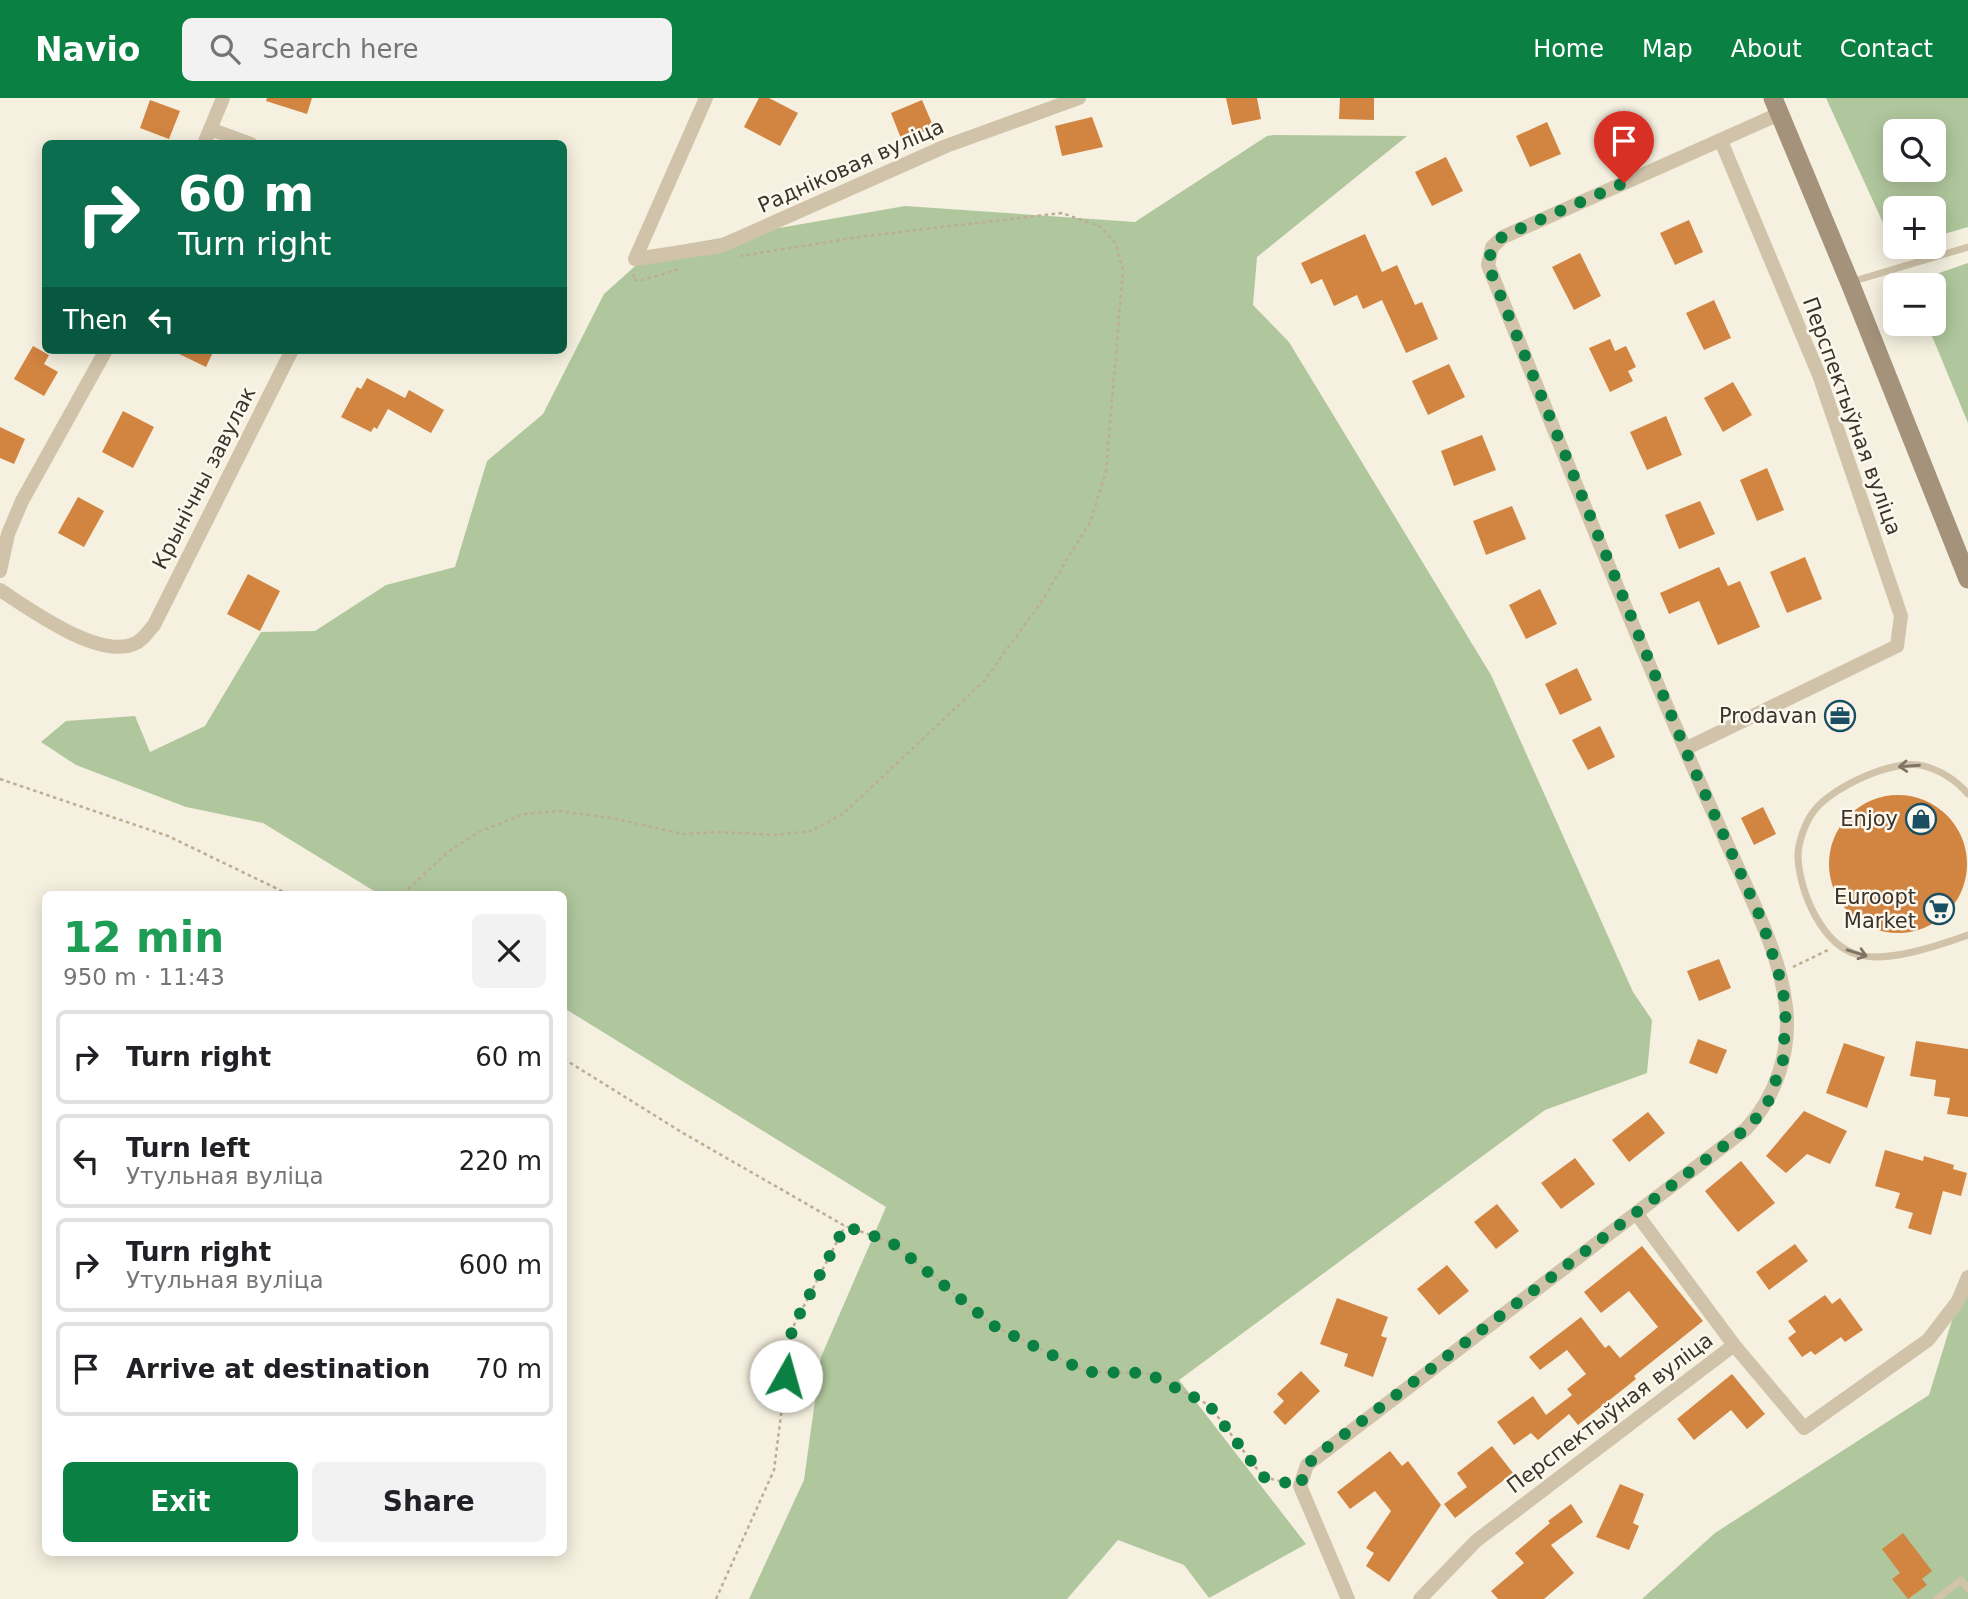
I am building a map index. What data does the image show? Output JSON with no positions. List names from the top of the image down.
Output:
{
  "streets": {
    "street": ["Радніковая вуліца", "Перспектыўная вуліца", "Крынічны завулак"]
  },
  "places": {
    "office": ["Prodavan"],
    "shop": ["Enjoy"],
    "supermarket": ["Euroopt Market"]
  },
  "page": {
    "header": "Navio",
    "search": "Search here",
    "nav": [
      "Home",
      "Map",
      "About",
      "Contact"
    ],
    "map_buttons": ["+", "−"],
    "turn": ["60 m", "Turn right"],
    "then": "Then",
    "heading": ["12 min", "950 m · 11:43"],
    "list": [
      {
        "name": "Turn right",
        "value": "60 m"
      },
      {
        "name": "Turn left",
        "note": "Утульная вуліца",
        "value": "220 m"
      },
      {
        "name": "Turn right",
        "note": "Утульная вуліца",
        "value": "600 m"
      },
      {
        "name": "Arrive at destination",
        "value": "70 m"
      }
    ],
    "buttons": ["Exit", "Share"]
  }
}
